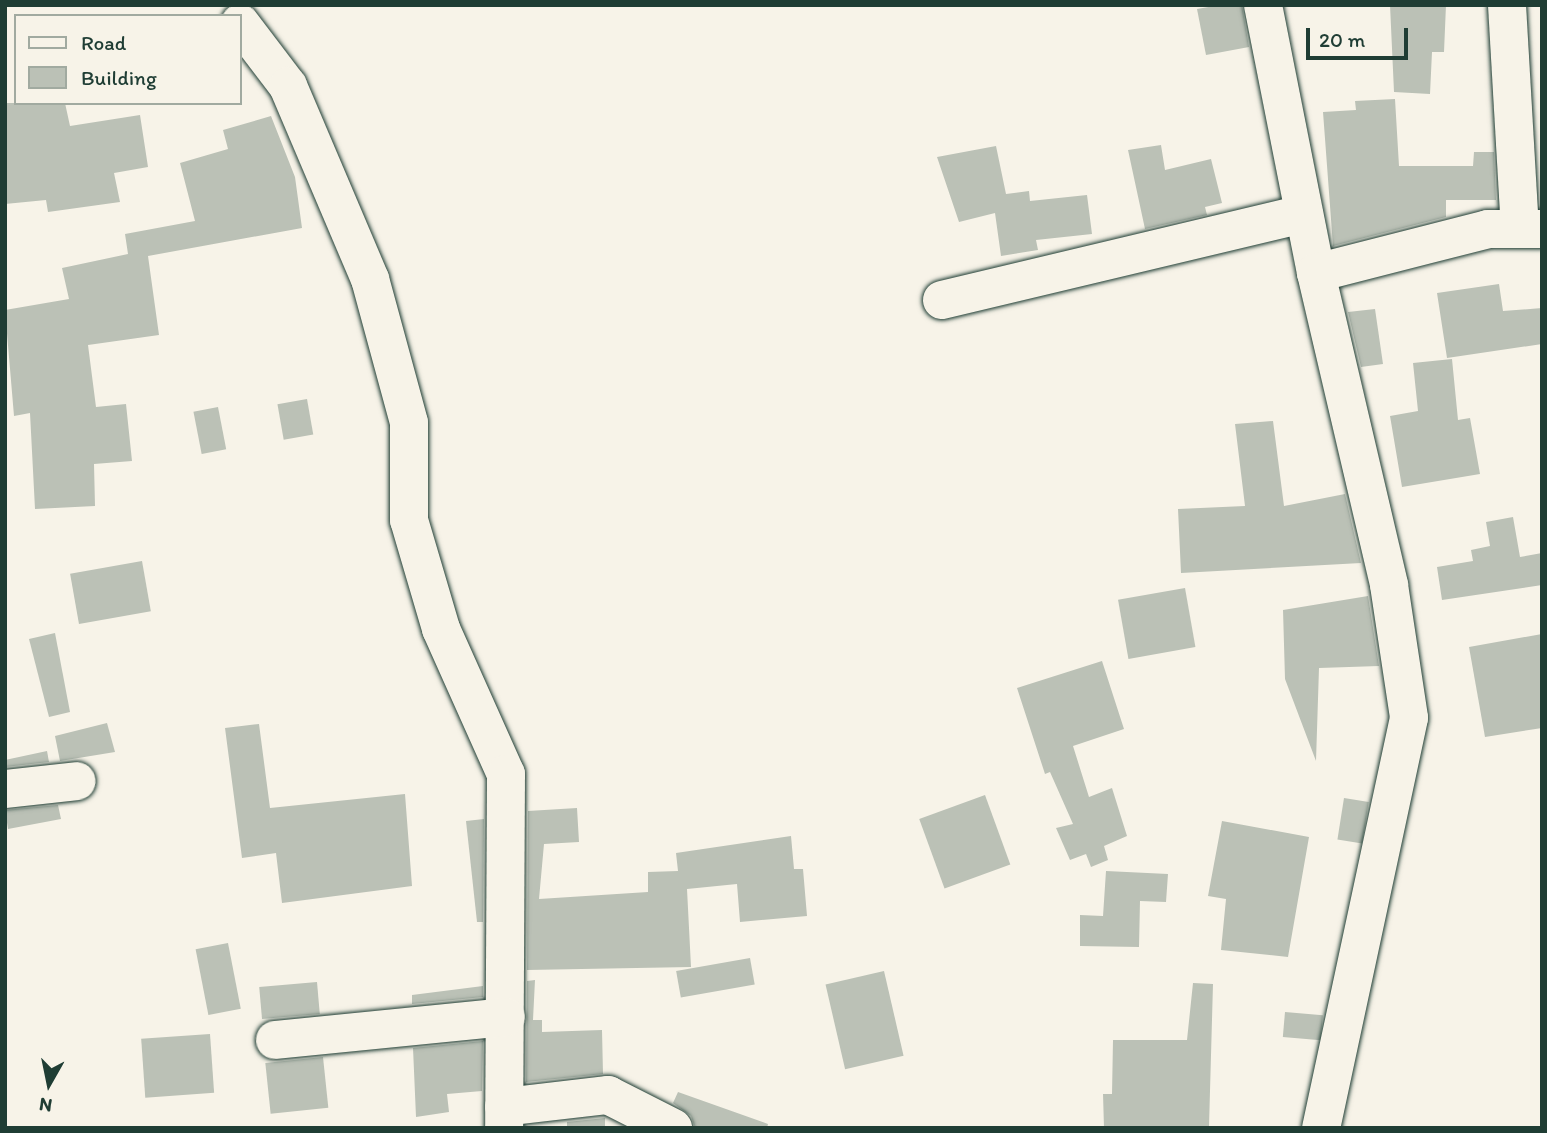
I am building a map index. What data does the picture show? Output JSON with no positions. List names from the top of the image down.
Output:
{
  "legend": ["Road", "Building"],
  "scale_bar": "20 m",
  "north": "bottom"
}
